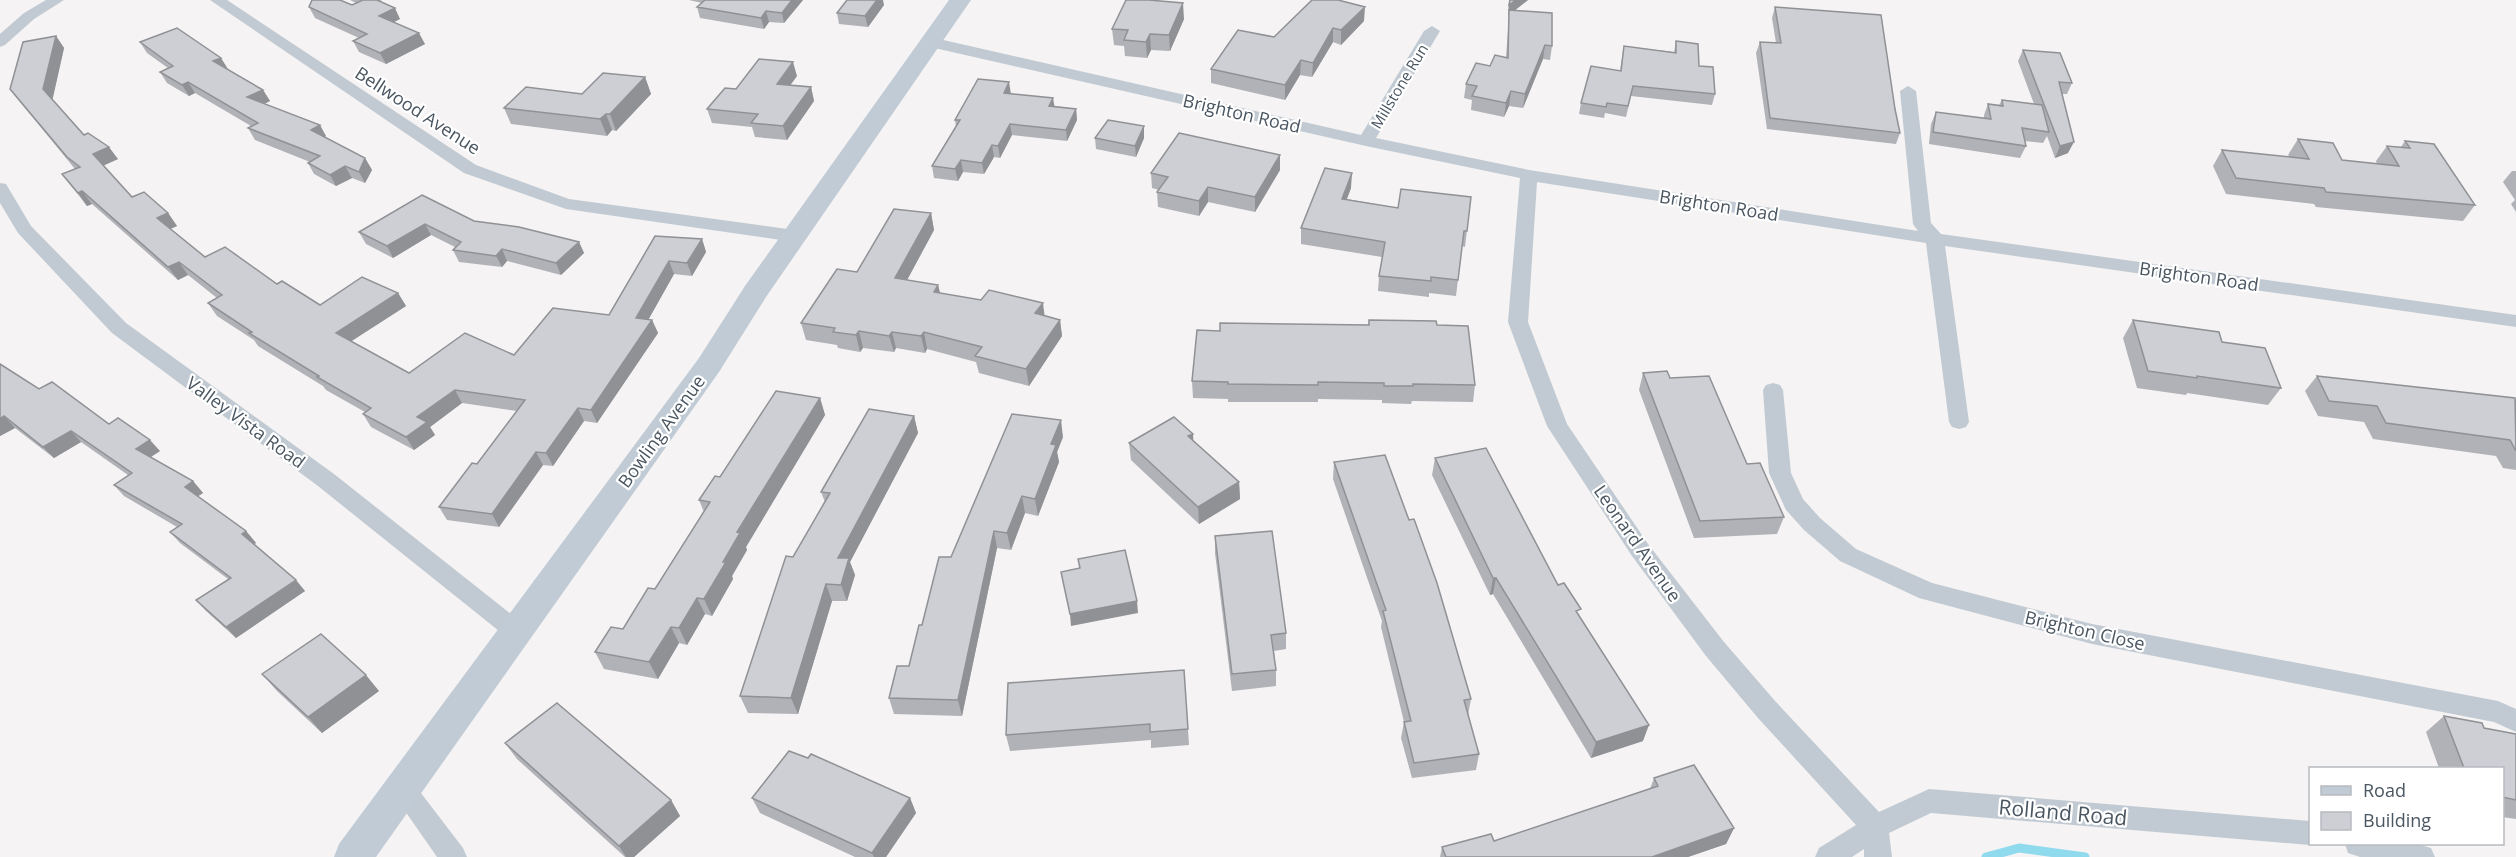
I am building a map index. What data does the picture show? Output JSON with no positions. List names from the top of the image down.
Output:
{
  "streets": {
    "street": [
      "Millstone Run",
      "Bellwood Avenue",
      "Brighton Road",
      "Valley Vista Road",
      "Bowling Avenue",
      "Leonard Avenue",
      "Brighton Close",
      "Rolland Road"
    ]
  },
  "crossings": [
    ["Millstone Run", "Brighton Road"],
    ["Bellwood Avenue", "Bowling Avenue"],
    ["Brighton Road", "Bowling Avenue"],
    ["Brighton Road", "Leonard Avenue"],
    ["Valley Vista Road", "Bowling Avenue"],
    ["Leonard Avenue", "Rolland Road"]
  ],
  "legend": ["Road", "Building"]
}
